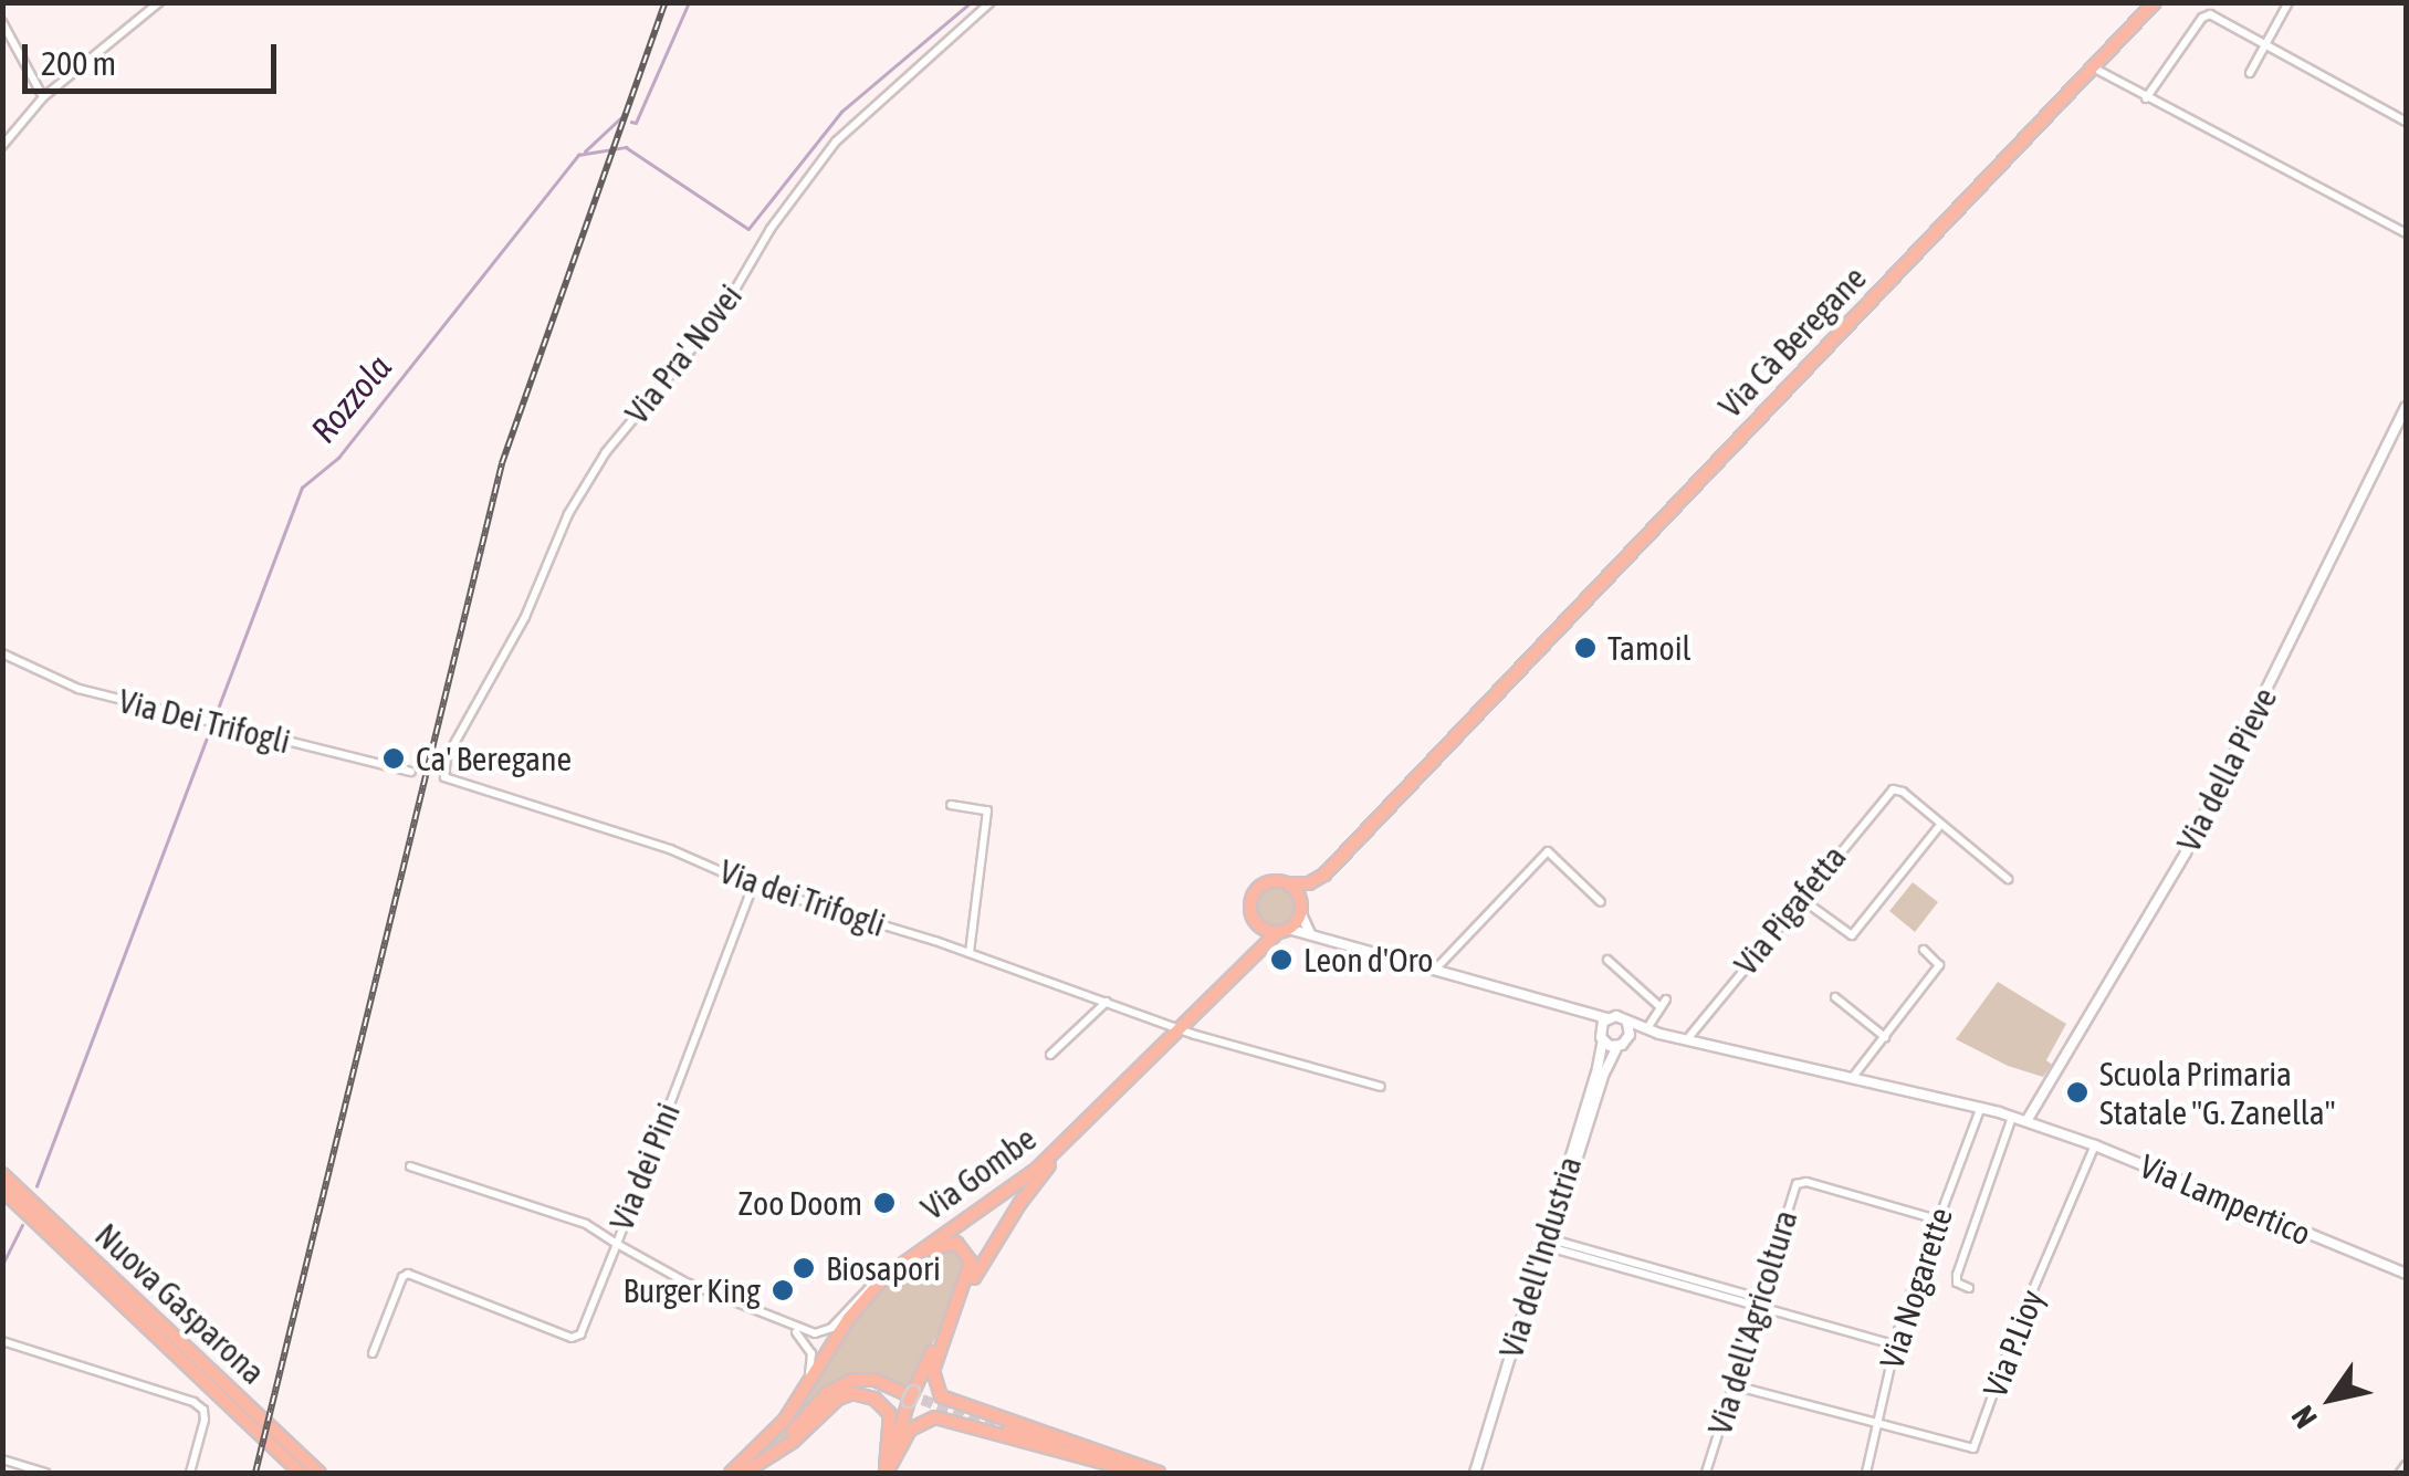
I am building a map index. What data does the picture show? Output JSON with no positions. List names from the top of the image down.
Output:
{
  "streets": {
    "main road": ["Via Cà Beregane", "Via Gombe", "Nuova Gasparona"],
    "street": [
      "Via Pra' Novei",
      "Via Dei Trifogli",
      "Via della Pieve",
      "Via dei Trifogli",
      "Via Pigafetta",
      "Via dei Pini",
      "Via Lampertico",
      "Via dell'Industria",
      "Via Nogarette",
      "Via dell'Agricoltura",
      "Via P.Lioy"
    ]
  },
  "crossings": [
    ["Via Pra' Novei", "Via dei Trifogli"],
    ["Via della Pieve", "Via Lampertico"],
    ["Via dei Trifogli", "Via dei Pini"],
    ["Via dei Trifogli", "Via Gombe"],
    ["Via Pigafetta", "Via Lampertico"],
    ["Via Gombe", "Via Lampertico"],
    ["Via Lampertico", "Via dell'Industria"],
    ["Via Lampertico", "Via Nogarette"],
    ["Via Lampertico", "Via P.Lioy"],
    ["Via Nogarette", "Via dell'Agricoltura"],
    ["Via Nogarette", "Via P.Lioy"]
  ],
  "water": ["Rozzola"],
  "places": [
    "Tamoil",
    "Ca' Beregane",
    "Leon d'Oro",
    "Scuola Primaria Statale \"G. Zanella\"",
    "Zoo Doom",
    "Biosapori",
    "Burger King"
  ],
  "scale_bar": "200 m",
  "north": "bottom left"
}
